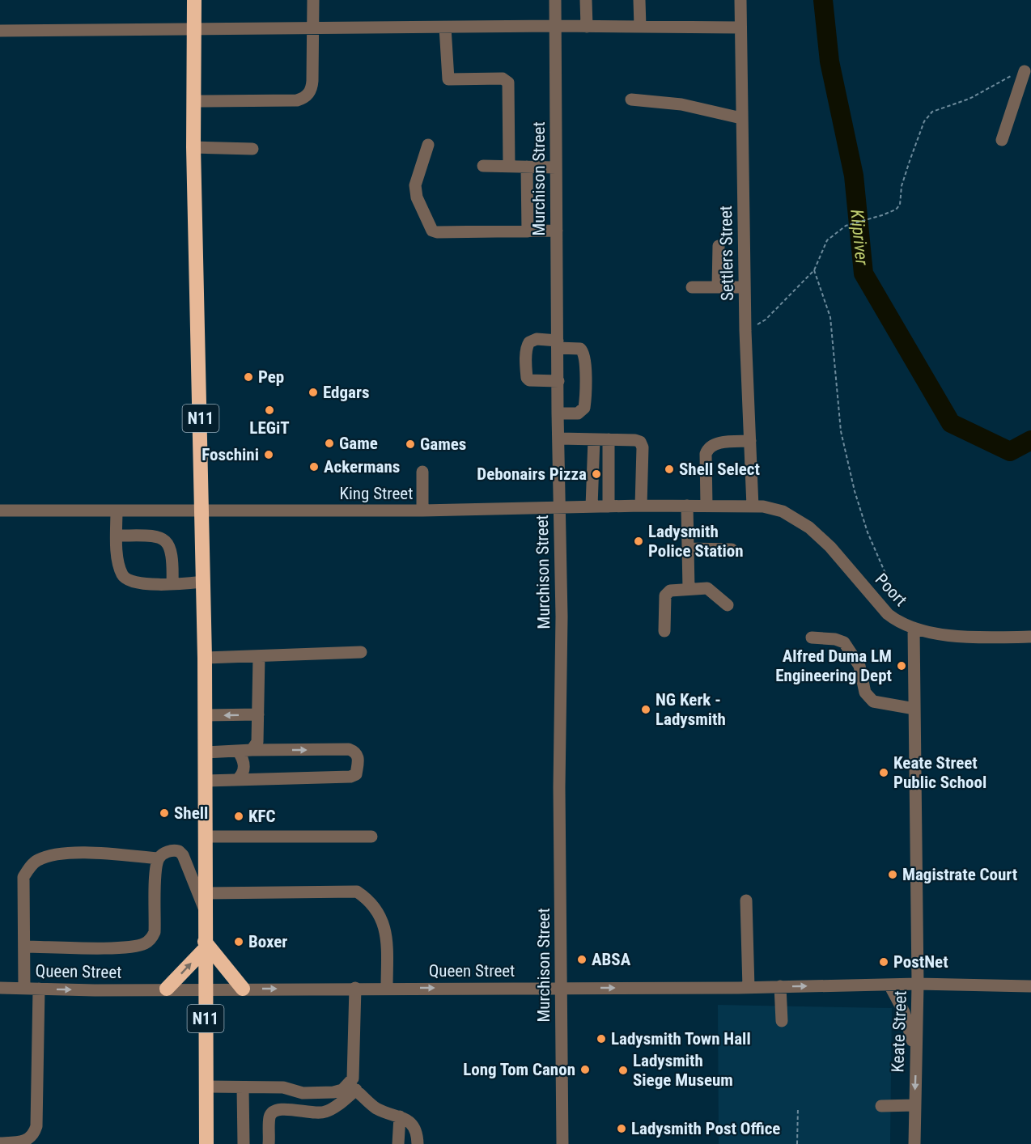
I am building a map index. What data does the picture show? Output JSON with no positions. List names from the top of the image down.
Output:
{
  "streets": {
    "highway": ["N11"],
    "street": [
      "Murchison Street",
      "Settlers Street",
      "King Street",
      "Poort",
      "Queen Street",
      "Keate Street"
    ]
  },
  "crossings": [
    ["Murchison Street", "King Street"],
    ["Murchison Street", "Queen Street"],
    ["Settlers Street", "King Street"],
    ["Settlers Street", "Poort"],
    ["N11", "King Street"],
    ["N11", "Queen Street"],
    ["King Street", "Poort"],
    ["Poort", "Keate Street"],
    ["Queen Street", "Keate Street"]
  ],
  "one_way": ["Queen Street"],
  "water": ["Klipriver"],
  "places": [
    "Pep",
    "Edgars",
    "LEGiT",
    "Game",
    "Games",
    "Foschini",
    "Ackermans",
    "Shell Select",
    "Debonairs Pizza",
    "Ladysmith Police Station",
    "Alfred Duma LM Engineering Dept",
    "NG Kerk - Ladysmith",
    "Keate Street Public School",
    "Shell",
    "KFC",
    "Magistrate Court",
    "Boxer",
    "ABSA",
    "PostNet",
    "Ladysmith Town Hall",
    "Long Tom Canon",
    "Ladysmith Siege Museum",
    "Ladysmith Post Office"
  ]
}
